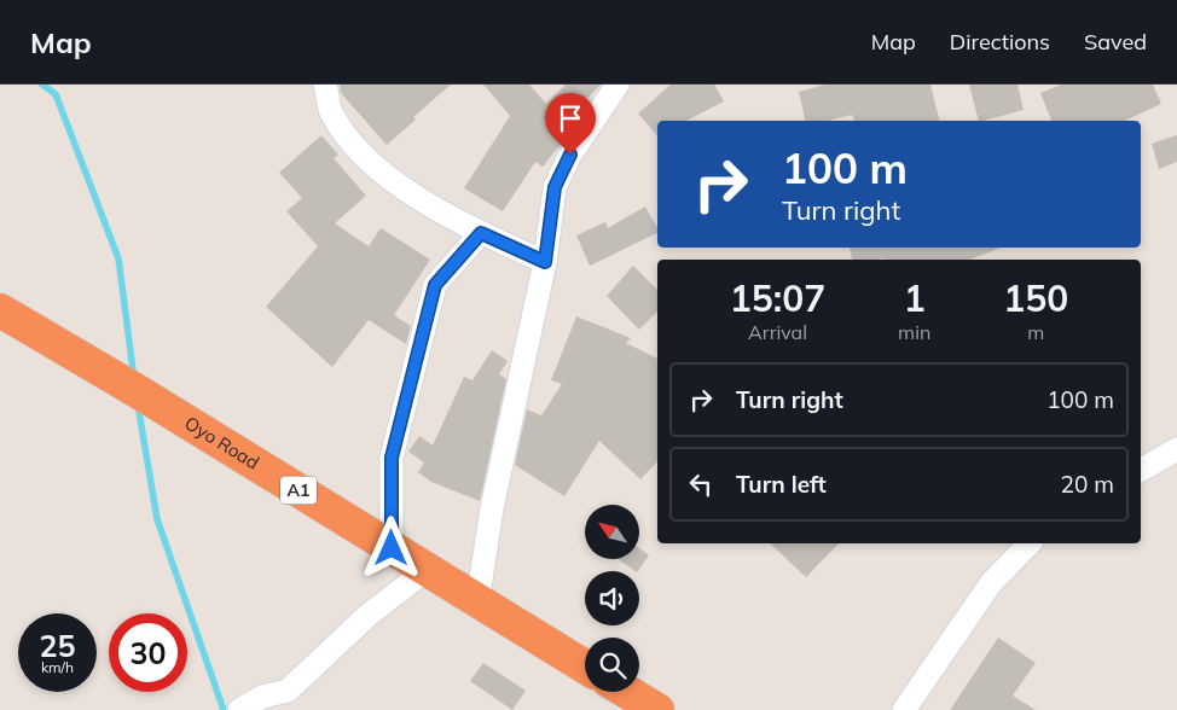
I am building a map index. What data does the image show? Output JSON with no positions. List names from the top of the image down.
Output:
{
  "streets": {
    "highway": ["Oyo Road", "A1"]
  },
  "north": "top left",
  "page": {
    "header": "Map",
    "nav": ["Map", "Directions", "Saved"],
    "turn": ["100 m", "Turn right"],
    "eta": [
      "15:07",
      "Arrival",
      "1",
      "min",
      "150",
      "m"
    ],
    "list": [
      {
        "name": "Turn right",
        "value": "100 m"
      },
      {
        "name": "Turn left",
        "value": "20 m"
      }
    ],
    "speed": "25 km/h",
    "limit": "30"
  }
}
